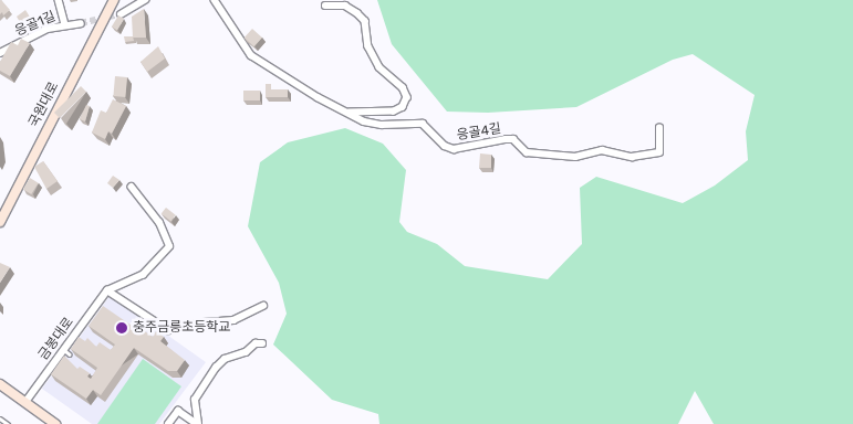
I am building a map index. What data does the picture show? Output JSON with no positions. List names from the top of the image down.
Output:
{
  "streets": {
    "street": [
      "응골1길",
      "국원대로",
      "응골4길",
      "금봉대로"
    ]
  },
  "places": ["충주금릉초등학교"]
}
